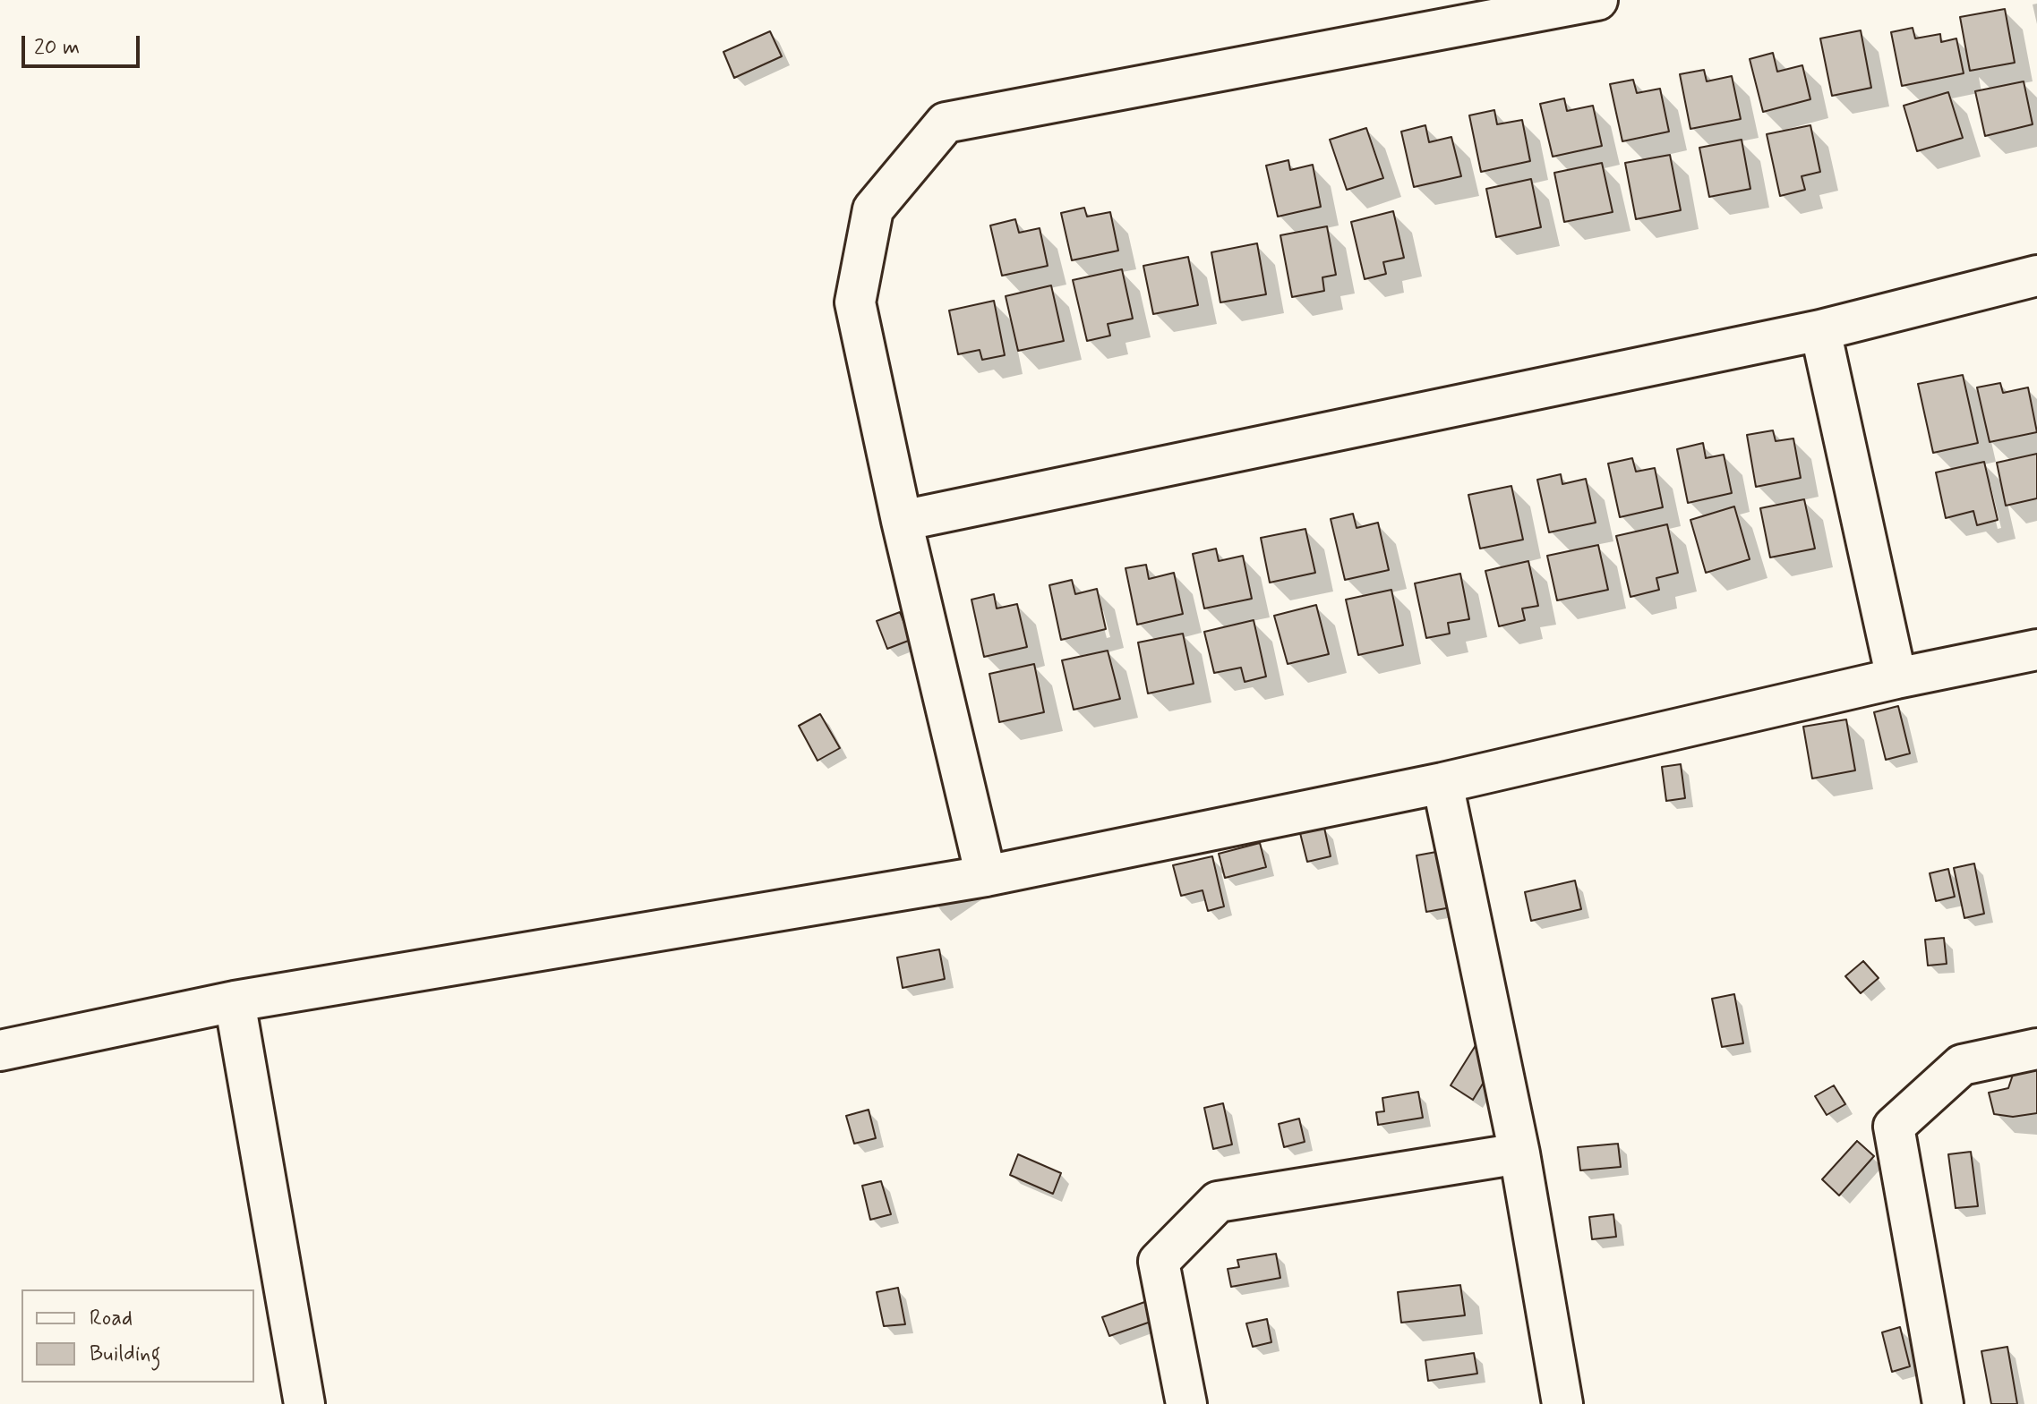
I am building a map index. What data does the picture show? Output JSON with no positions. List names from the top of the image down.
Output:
{
  "legend": ["Road", "Building"],
  "scale_bar": "20 m"
}
